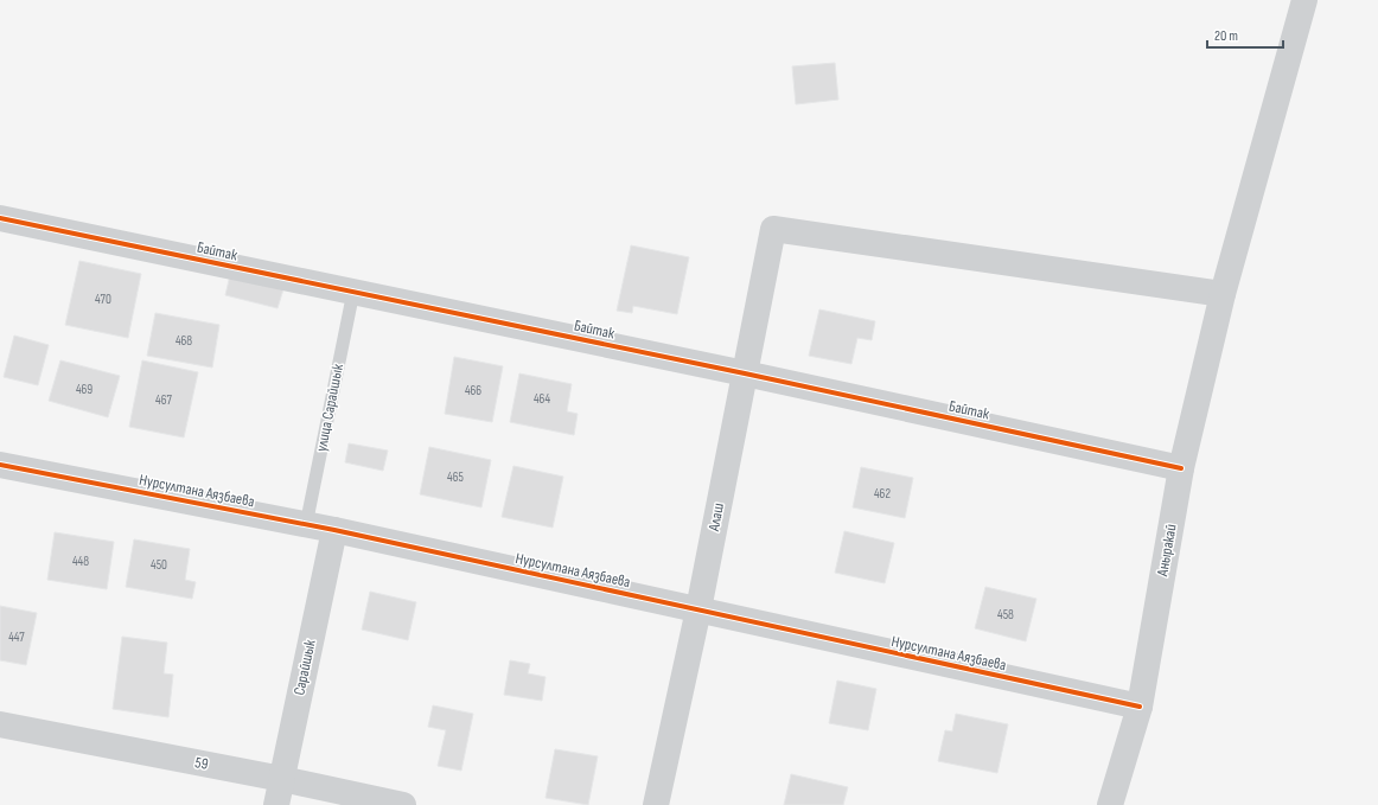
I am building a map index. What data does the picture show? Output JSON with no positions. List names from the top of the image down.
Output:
{
  "streets": {
    "street": [
      "Байтак",
      "Нурсултана Аязбаева",
      "Алаш",
      "Аныракай",
      "Сарайшык",
      "59"
    ],
    "lane": ["улица Сарайшык"]
  },
  "crossings": [
    ["Байтак", "улица Сарайшык"],
    ["Байтак", "Алаш"],
    ["Байтак", "Аныракай"],
    ["улица Сарайшык", "Нурсултана Аязбаева"],
    ["Нурсултана Аязбаева", "Алаш"],
    ["Нурсултана Аязбаева", "Аныракай"],
    ["Нурсултана Аязбаева", "Сарайшык"],
    ["Алаш", "Аныракай"],
    ["Сарайшык", "59"]
  ],
  "house_numbers": [
    "470",
    "468",
    "469",
    "466",
    "464",
    "467",
    "465",
    "462",
    "448",
    "450",
    "458",
    "447"
  ],
  "scale_bar": "20 m"
}
